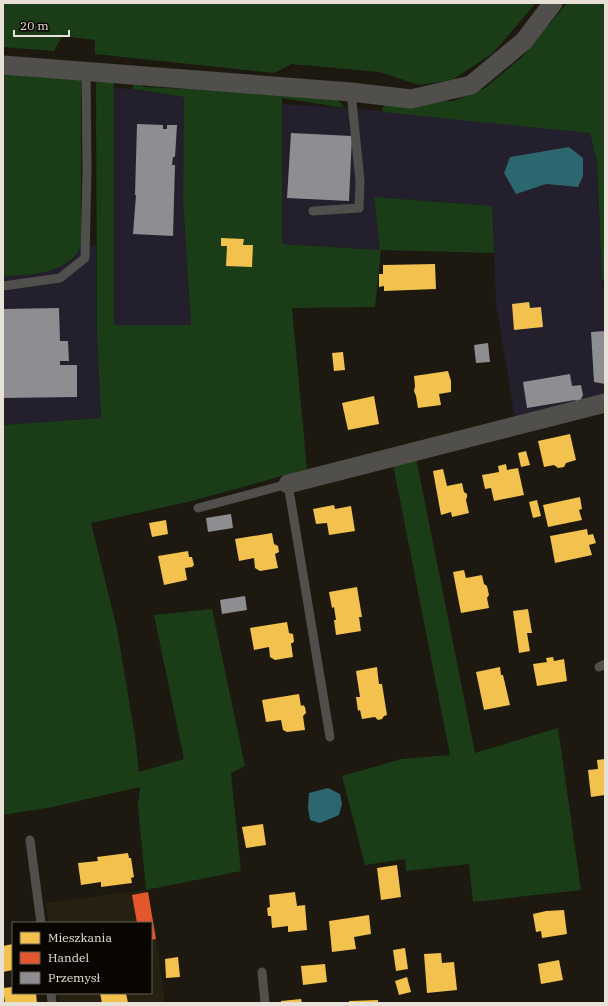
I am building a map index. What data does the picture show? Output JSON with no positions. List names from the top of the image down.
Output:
{
  "legend": ["Mieszkania", "Handel", "Przemysł"],
  "scale_bar": "20 m"
}
